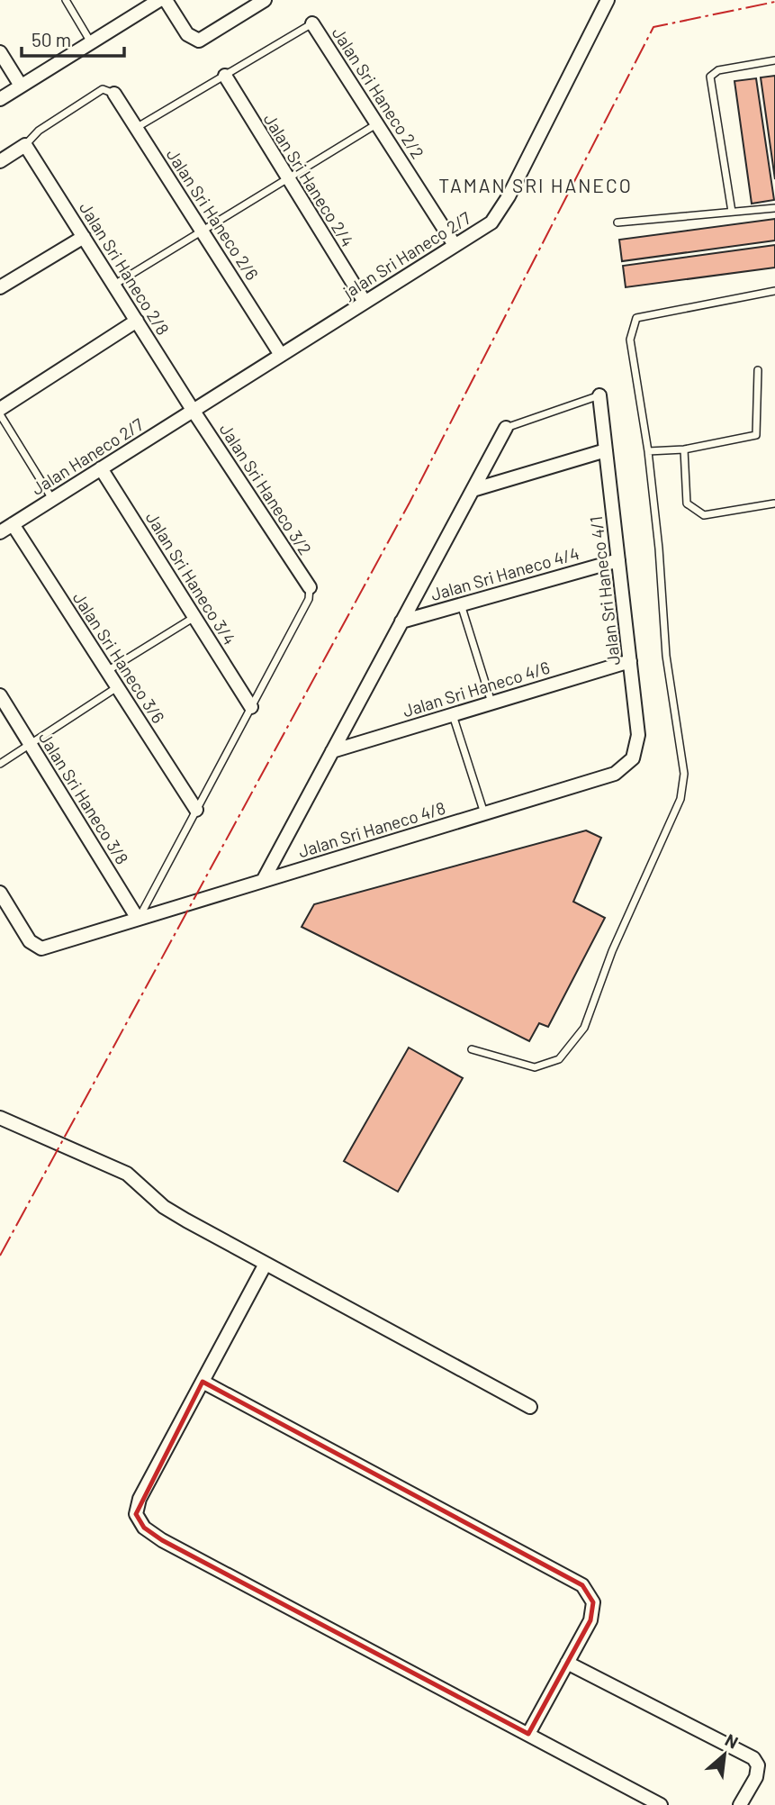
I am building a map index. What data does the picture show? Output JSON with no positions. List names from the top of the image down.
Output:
{
  "streets": {
    "street": [
      "Jalan Sri Haneco 2/2",
      "Jalan Sri Haneco 2/4",
      "Jalan Sri Haneco 2/6",
      "jalan Sri Haneco 2/7",
      "Jalan Sri Haneco 2/8",
      "Jalan Haneco 2/7",
      "Jalan Sri Haneco 3/2",
      "Jalan Sri Haneco 4/4",
      "Jalan Sri Haneco 3/4",
      "Jalan Sri Haneco 4/1",
      "Jalan Sri Haneco 3/6",
      "Jalan Sri Haneco 4/6",
      "Jalan Sri Haneco 3/8",
      "Jalan Sri Haneco 4/8"
    ]
  },
  "crossings": [
    ["Jalan Sri Haneco 2/2", "jalan Sri Haneco 2/7"],
    ["Jalan Sri Haneco 2/4", "jalan Sri Haneco 2/7"],
    ["Jalan Sri Haneco 2/6", "jalan Sri Haneco 2/7"],
    ["jalan Sri Haneco 2/7", "Jalan Sri Haneco 2/8"],
    ["jalan Sri Haneco 2/7", "Jalan Haneco 2/7"],
    ["jalan Sri Haneco 2/7", "Jalan Sri Haneco 3/2"],
    ["Jalan Sri Haneco 2/8", "Jalan Haneco 2/7"],
    ["Jalan Sri Haneco 2/8", "Jalan Sri Haneco 3/2"],
    ["Jalan Haneco 2/7", "Jalan Sri Haneco 3/2"],
    ["Jalan Haneco 2/7", "Jalan Sri Haneco 3/4"],
    ["Jalan Haneco 2/7", "Jalan Sri Haneco 3/6"],
    ["Jalan Sri Haneco 4/4", "Jalan Sri Haneco 4/1"],
    ["Jalan Sri Haneco 4/1", "Jalan Sri Haneco 4/6"],
    ["Jalan Sri Haneco 4/1", "Jalan Sri Haneco 4/8"],
    ["Jalan Sri Haneco 3/8", "Jalan Sri Haneco 4/8"]
  ],
  "districts": ["TAMAN SRI HANECO"],
  "scale_bar": "50 m",
  "north": "top right"
}
